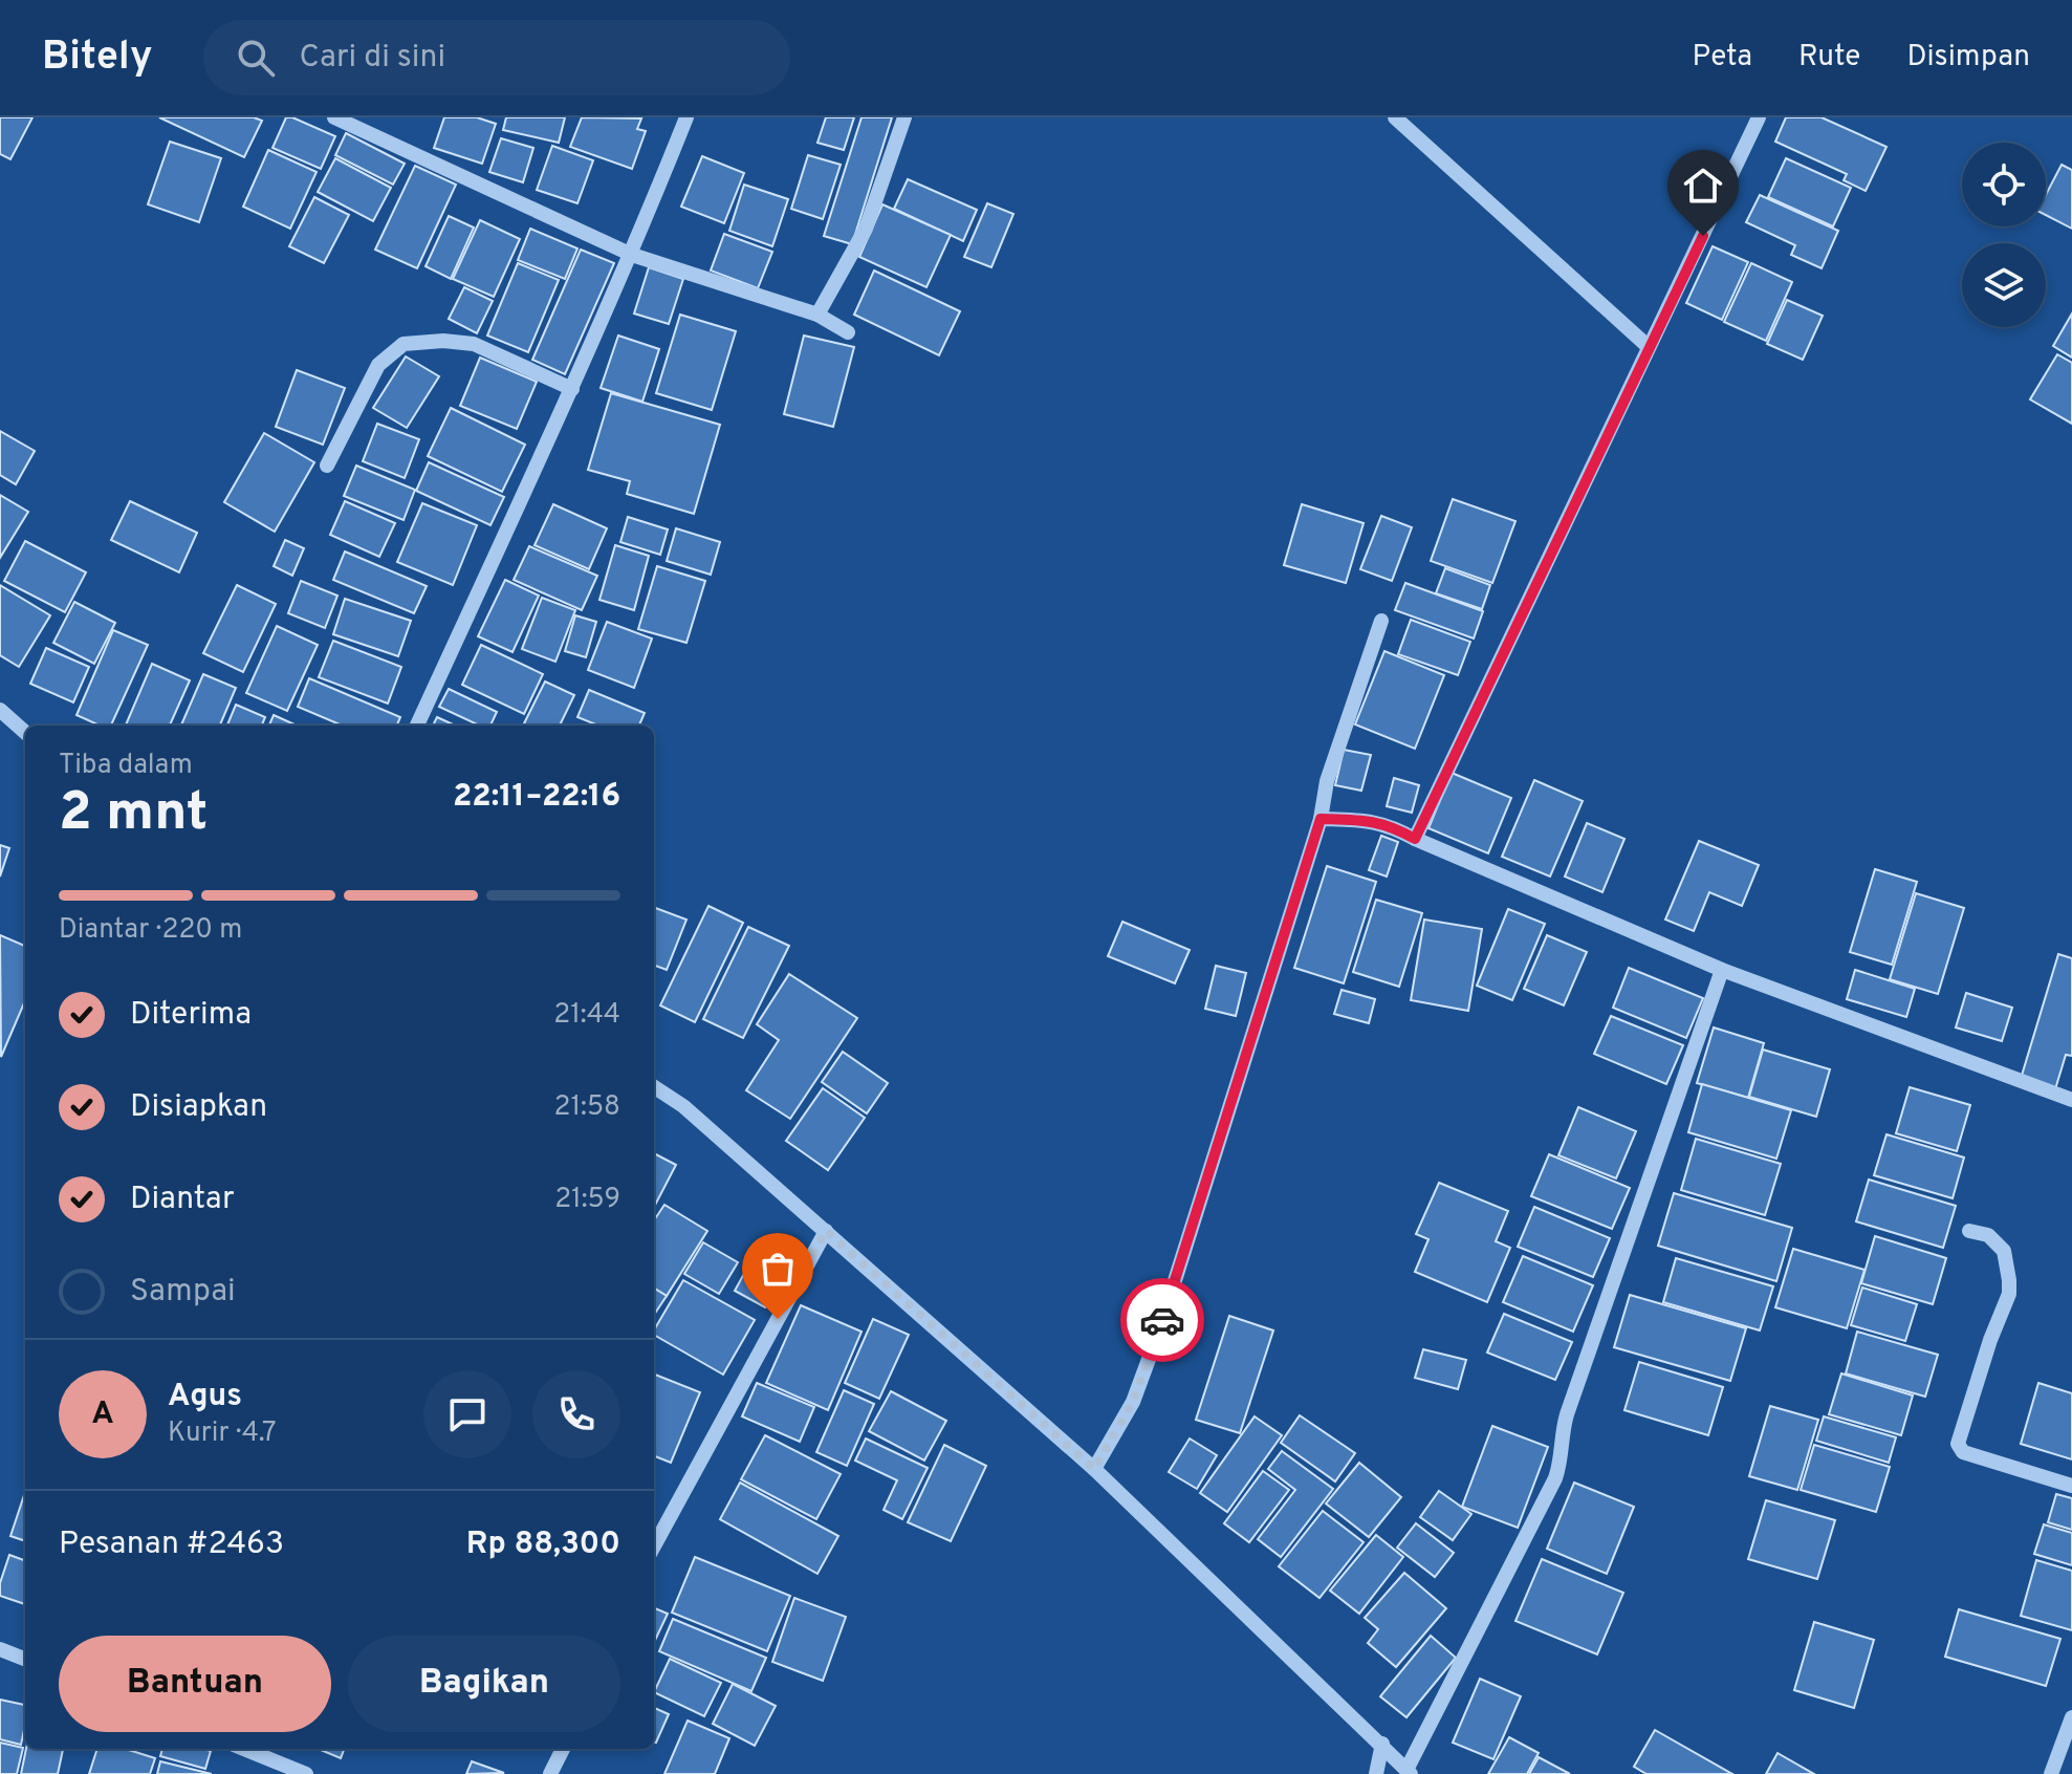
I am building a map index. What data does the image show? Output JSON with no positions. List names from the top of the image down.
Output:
{
  "page": {
    "header": "Bitely",
    "search": "Cari di sini",
    "nav": ["Peta", "Rute", "Disimpan"],
    "heading": ["2 mnt", "Tiba dalam", "22:11–22:16"],
    "panel": [
      "Agus",
      "Kurir · 4.7",
      "Pesanan #2463",
      "Rp 88,300"
    ],
    "bar": "Diantar · 220 m",
    "list": [
      ["Diterima", "21:44"],
      ["Disiapkan", "21:58"],
      ["Diantar", "21:59"],
      "Sampai"
    ],
    "round": "A",
    "buttons": ["Bantuan", "Bagikan"]
  }
}
